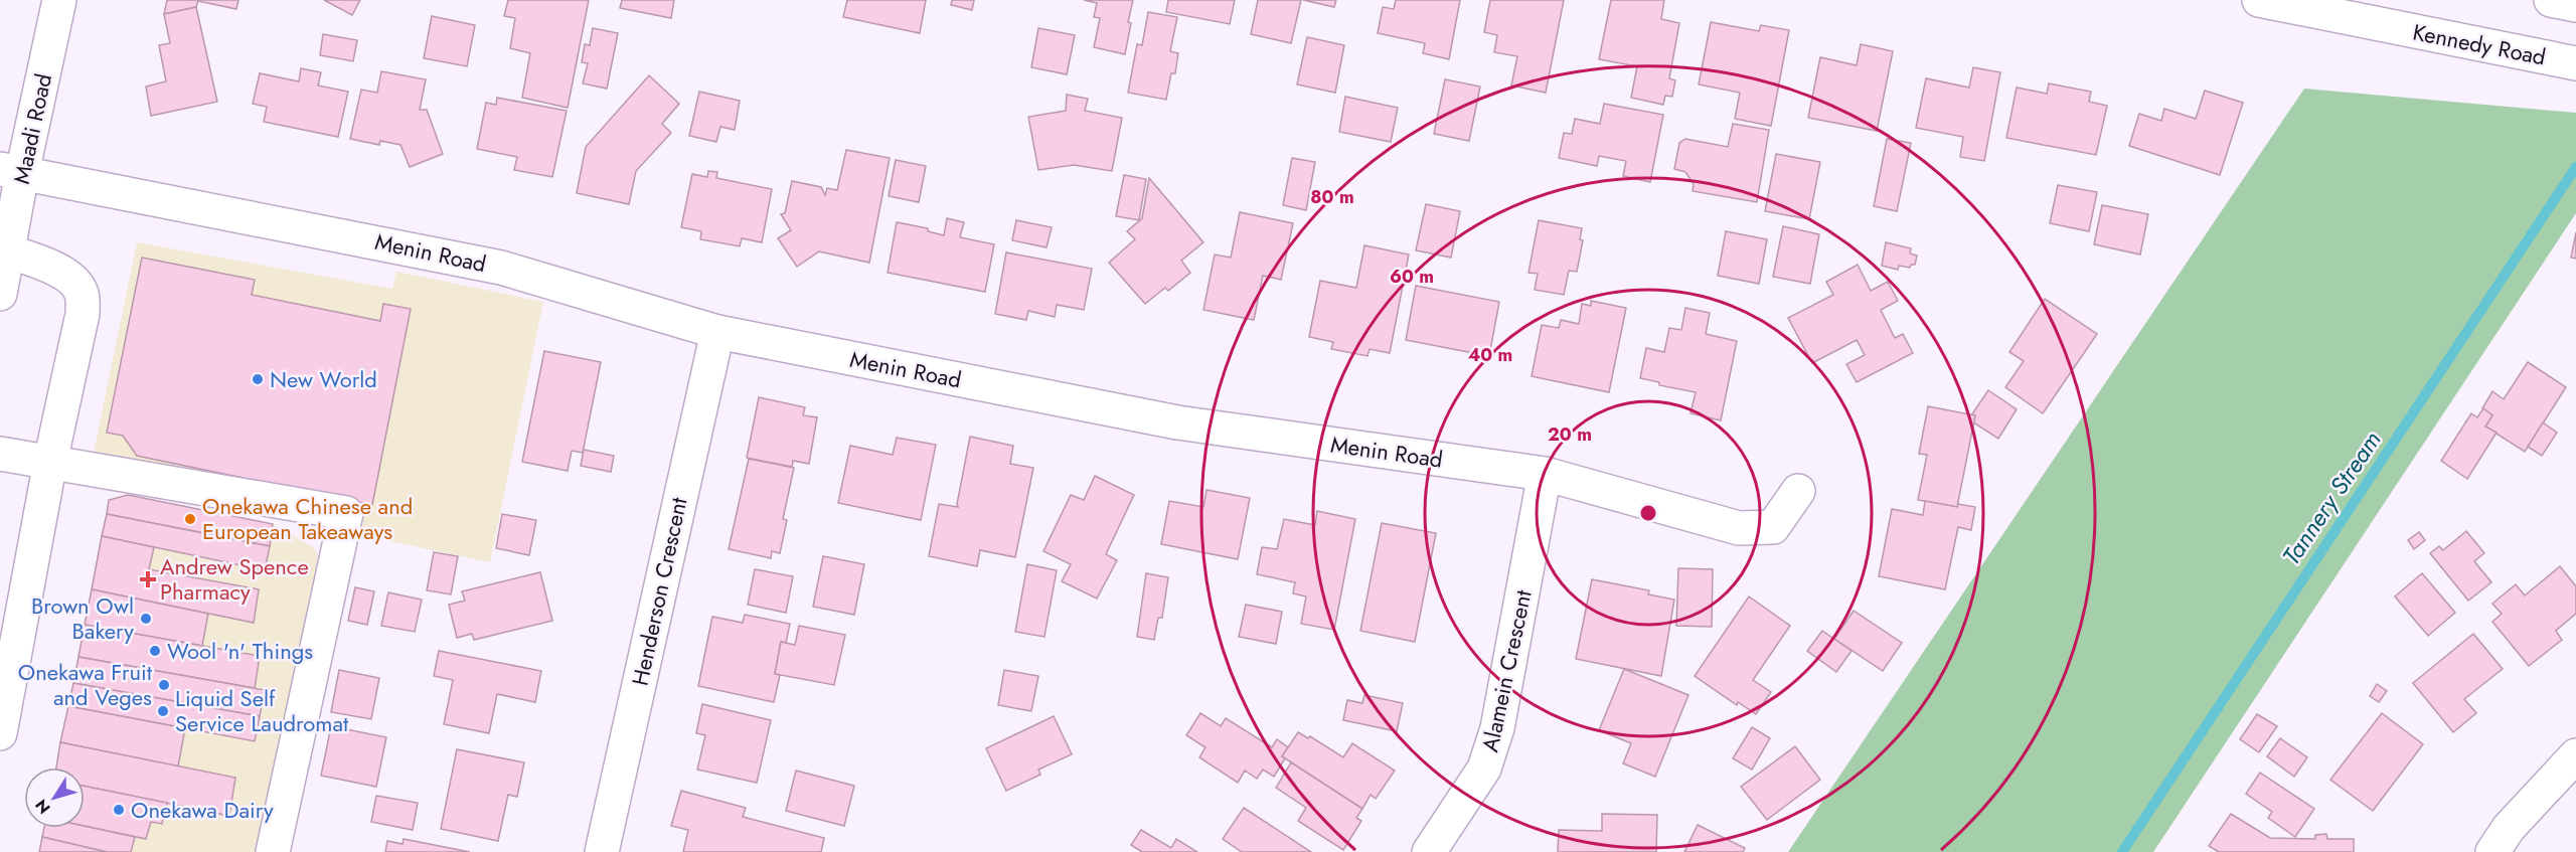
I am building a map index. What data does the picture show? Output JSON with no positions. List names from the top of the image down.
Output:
{
  "streets": {
    "street": [
      "Kennedy Road",
      "Maadi Road",
      "Menin Road",
      "Henderson Crescent",
      "Alamein Crescent"
    ]
  },
  "crossings": [
    ["Maadi Road", "Menin Road"],
    ["Menin Road", "Henderson Crescent"],
    ["Menin Road", "Alamein Crescent"]
  ],
  "water": ["Tannery Stream"],
  "places": {
    "other": [
      "New World",
      "Onekawa Chinese and European Takeaways",
      "Brown Owl Bakery",
      "Wool 'n' Things",
      "Onekawa Fruit and Veges",
      "Liquid Self Service Laudromat",
      "Onekawa Dairy"
    ],
    "health": ["Andrew Spence Pharmacy"]
  },
  "north": "bottom left",
  "rings": [
    "80 m",
    "60 m",
    "40 m",
    "20 m"
  ]
}
